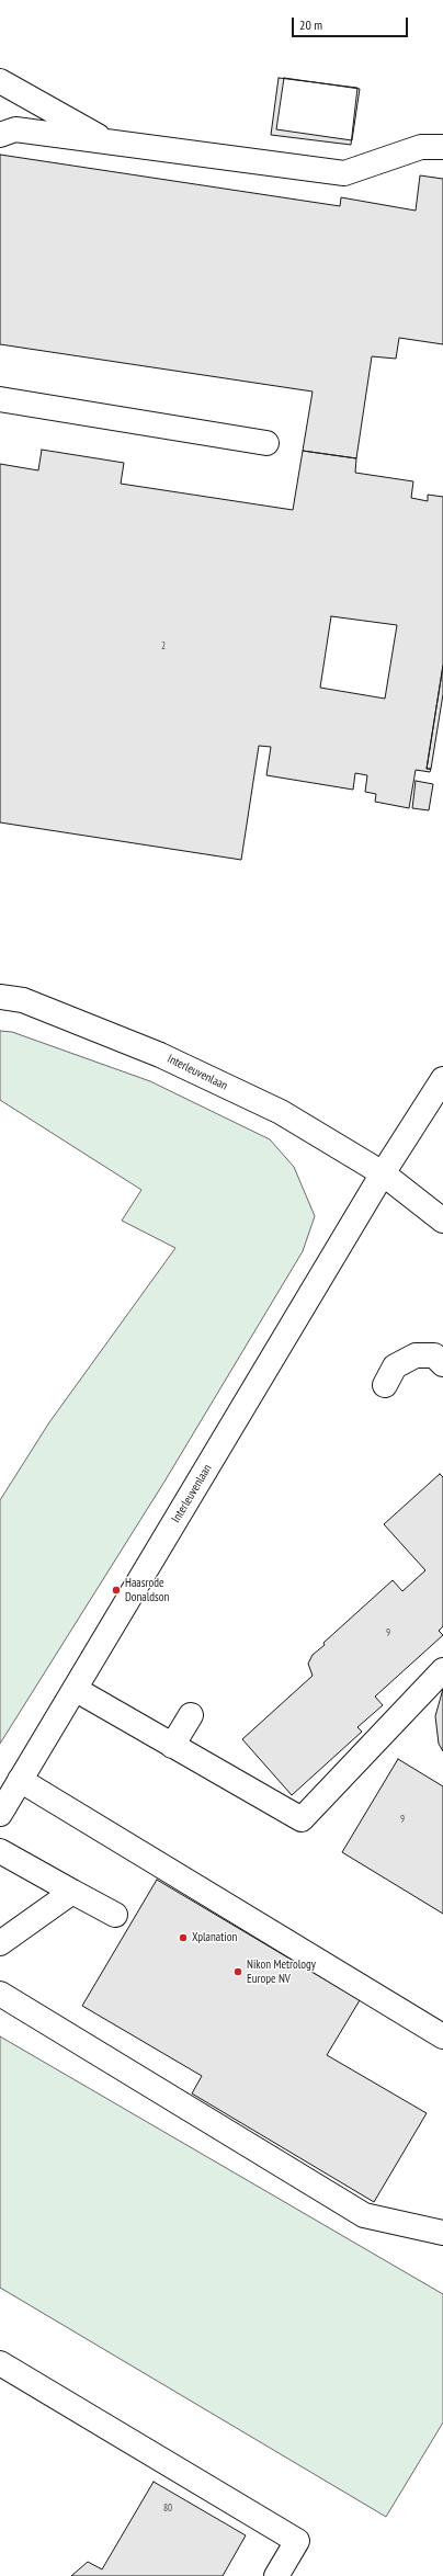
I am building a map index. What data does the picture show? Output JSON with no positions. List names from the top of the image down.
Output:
{
  "streets": {
    "street": ["Interleuvenlaan"]
  },
  "places": ["Haasrode Donaldson", "Xplanation", "Nikon Metrology Europe NV"],
  "house_numbers": [
    "2",
    "9",
    "9",
    "80"
  ],
  "scale_bar": "20 m"
}
